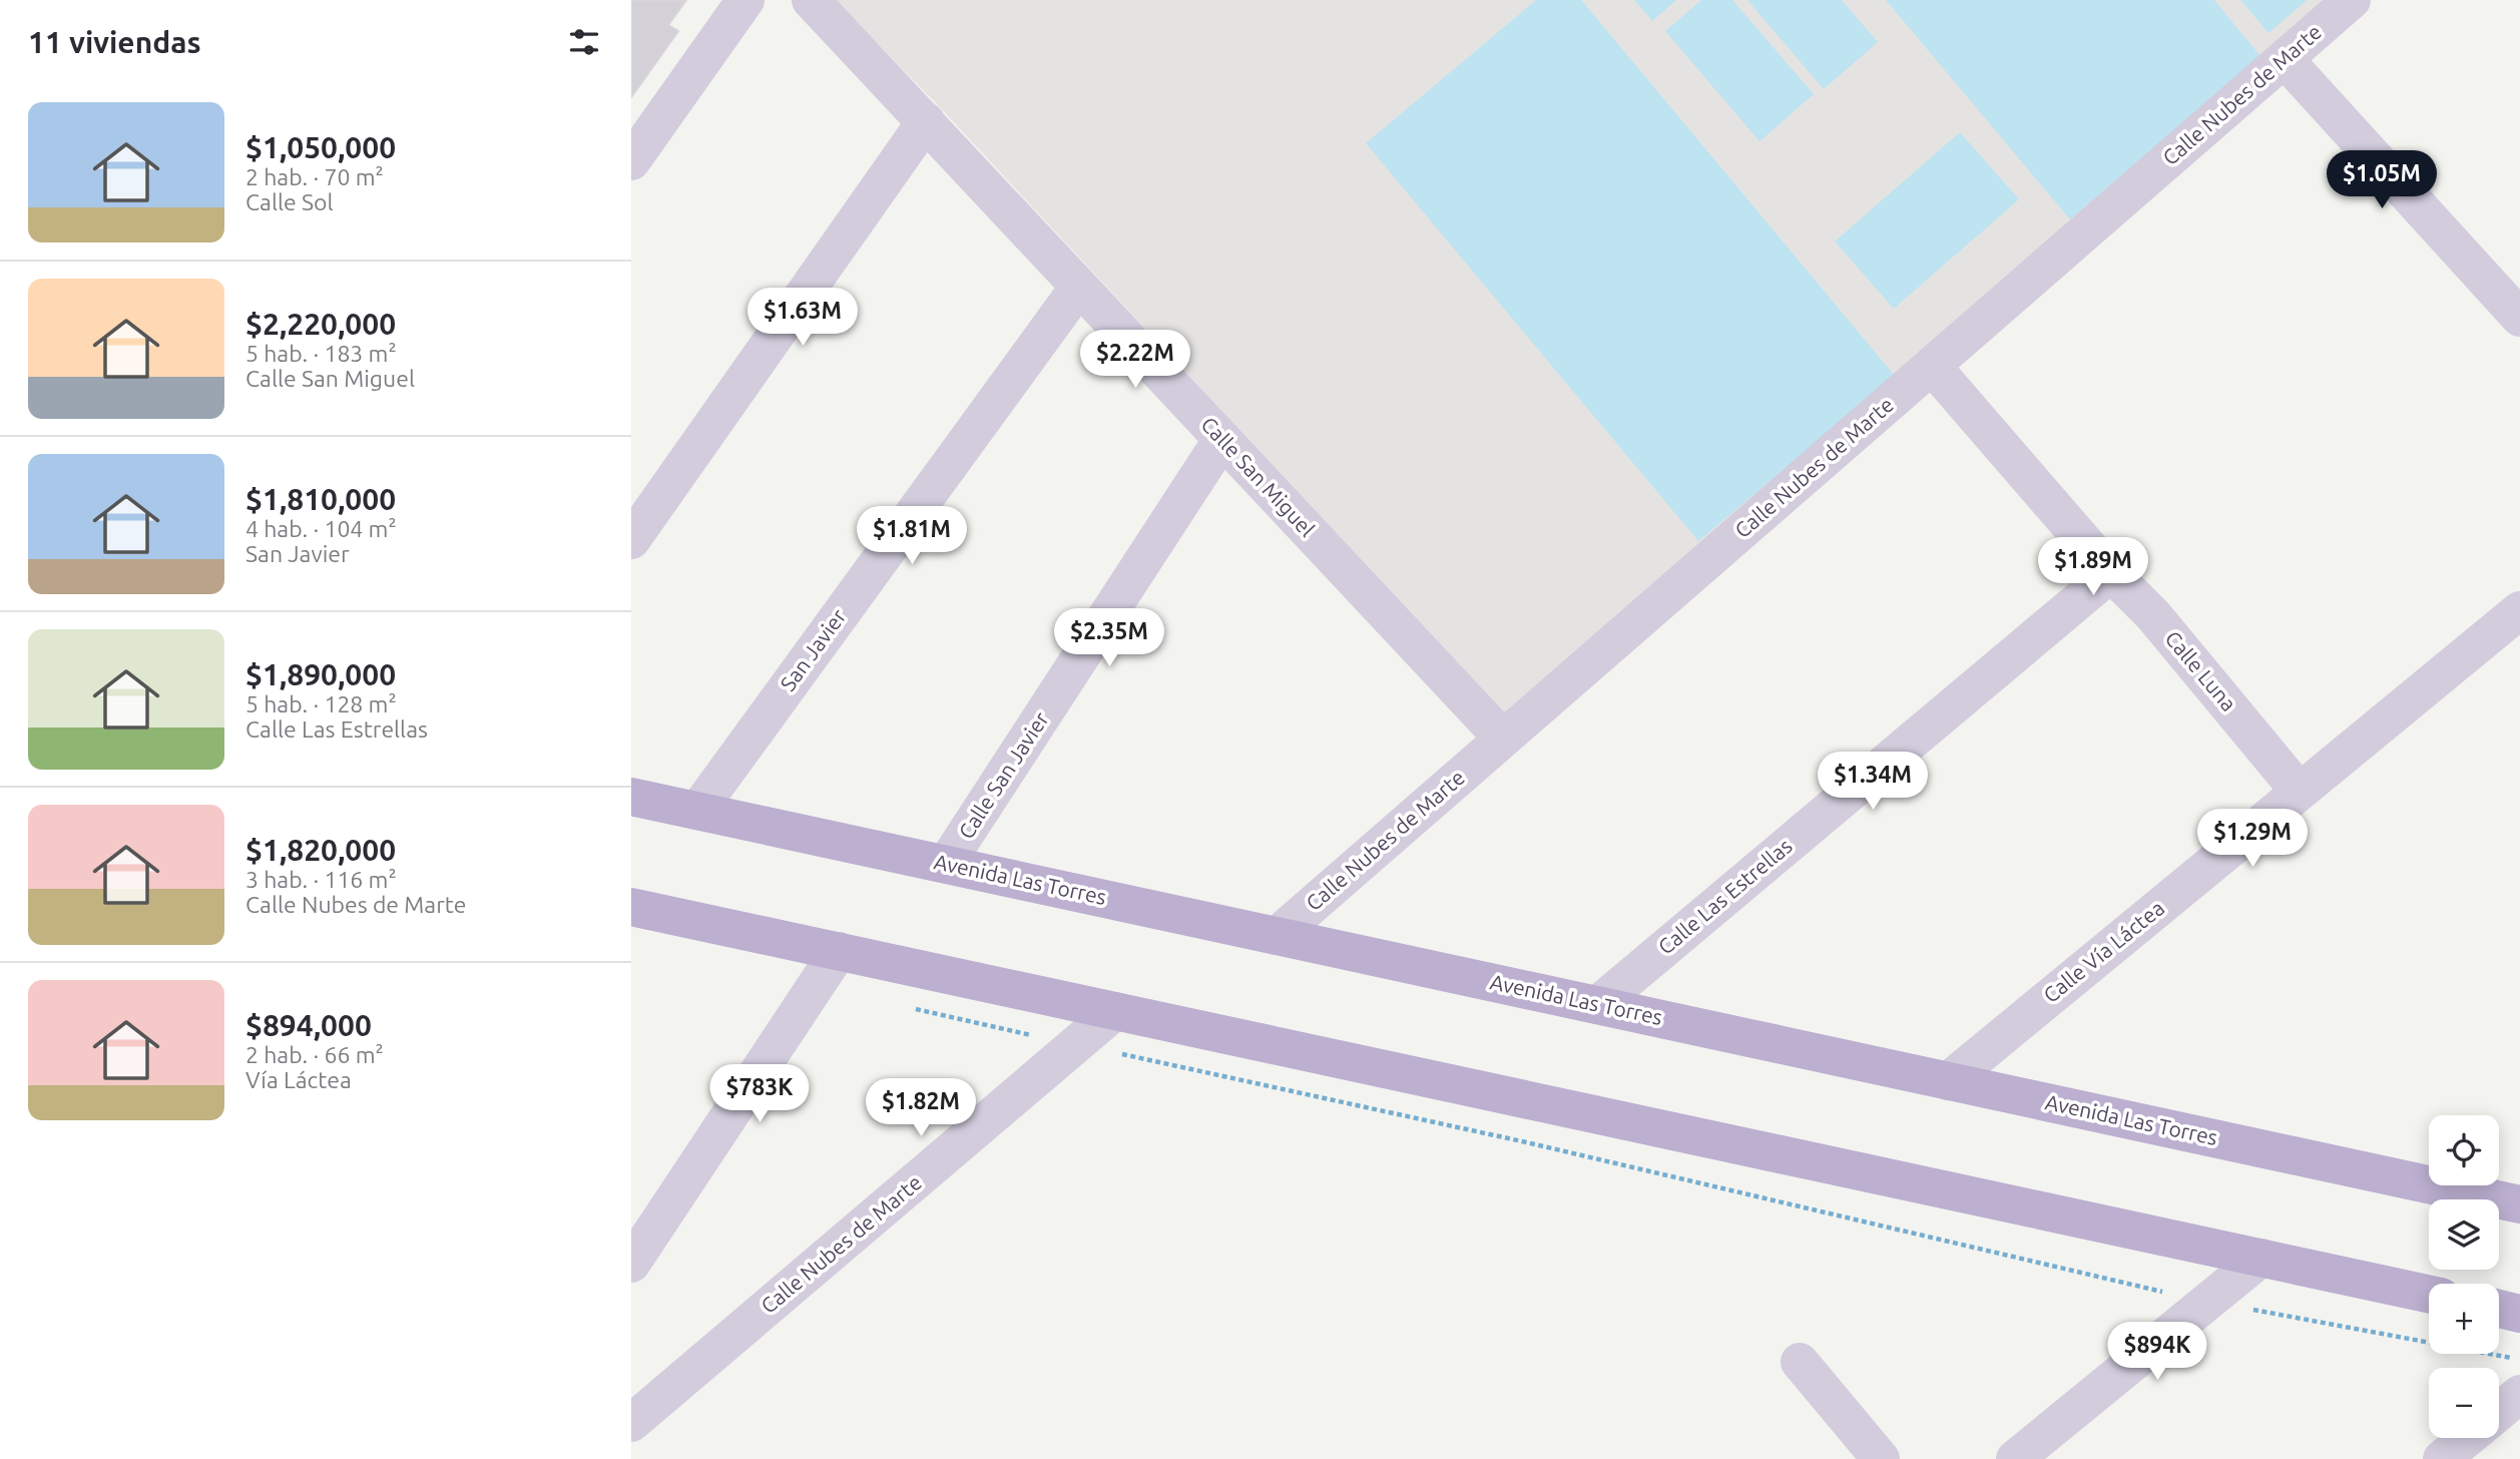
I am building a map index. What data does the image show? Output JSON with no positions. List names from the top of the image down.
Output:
{
  "streets": {
    "main road": ["Avenida Las Torres"],
    "street": [
      "Calle Nubes de Marte",
      "Calle San Miguel",
      "San Javier",
      "Calle Luna",
      "Calle San Javier",
      "Calle Las Estrellas",
      "Calle Vía Láctea"
    ]
  },
  "crossings": [
    ["Calle Nubes de Marte", "Calle San Miguel"],
    ["Calle Nubes de Marte", "Calle Luna"],
    ["Calle Nubes de Marte", "Avenida Las Torres"],
    ["Calle San Miguel", "San Javier"],
    ["Calle San Miguel", "Calle San Javier"],
    ["San Javier", "Avenida Las Torres"],
    ["Calle Luna", "Calle Las Estrellas"],
    ["Calle Luna", "Calle Vía Láctea"],
    ["Calle San Javier", "Avenida Las Torres"],
    ["Avenida Las Torres", "Calle Las Estrellas"],
    ["Avenida Las Torres", "Calle Vía Láctea"]
  ],
  "page": {
    "heading": "11 viviendas",
    "list": [
      {
        "name": "$1,050,000",
        "note": "2 hab. · 70 m² · Calle Sol"
      },
      {
        "name": "$2,220,000",
        "note": "5 hab. · 183 m² · Calle San Miguel"
      },
      {
        "name": "$1,810,000",
        "note": "4 hab. · 104 m² · San Javier"
      },
      {
        "name": "$1,890,000",
        "note": "5 hab. · 128 m² · Calle Las Estrellas"
      },
      {
        "name": "$1,820,000",
        "note": "3 hab. · 116 m² · Calle Nubes de Marte"
      },
      {
        "name": "$894,000",
        "note": "2 hab. · 66 m² · Vía Láctea"
      }
    ],
    "price": [
      "$1.05M",
      "$1.63M",
      "$2.22M",
      "$1.81M",
      "$1.89M",
      "$2.35M",
      "$1.34M",
      "$1.29M",
      "$783K",
      "$1.82M",
      "$894K"
    ],
    "map_buttons": ["+", "−"]
  }
}
